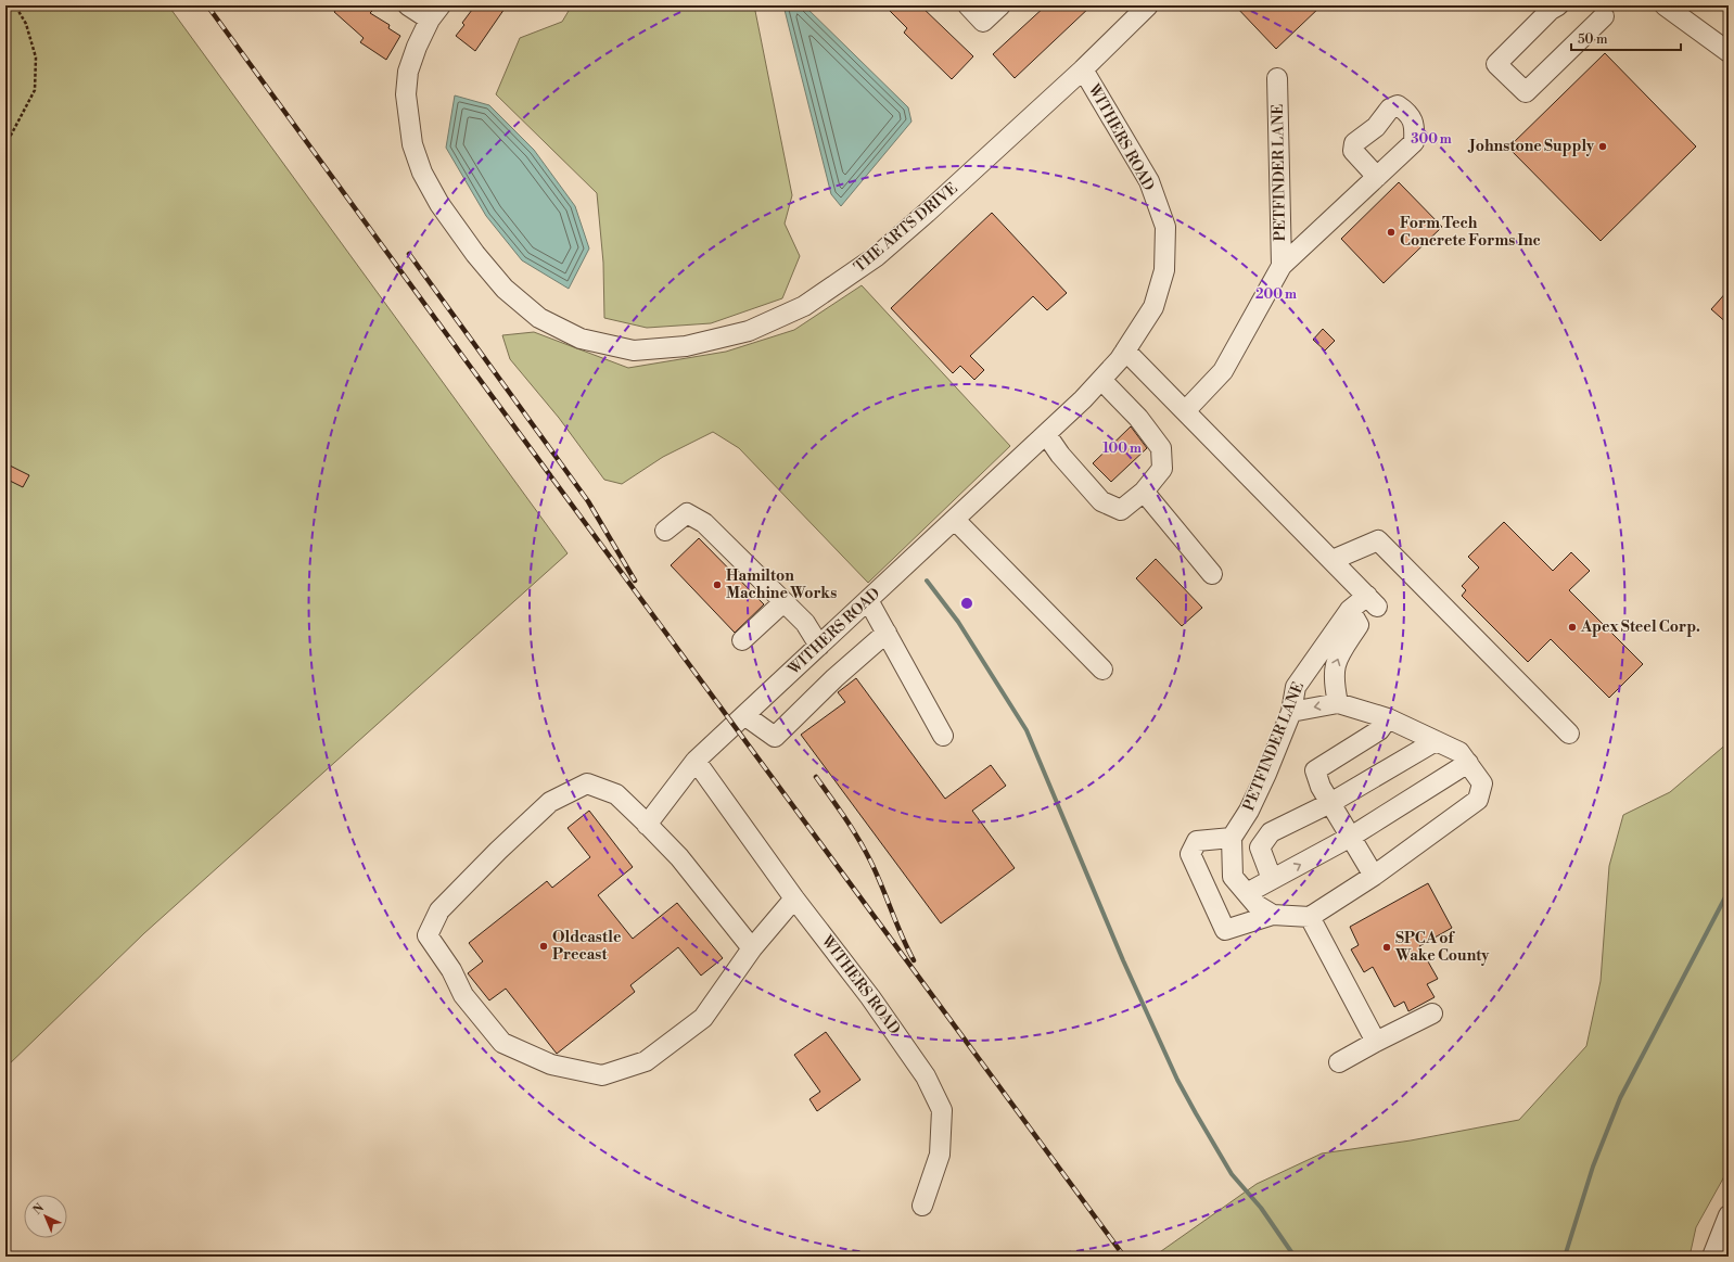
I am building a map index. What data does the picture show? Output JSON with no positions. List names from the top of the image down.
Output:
{
  "streets": {
    "street": ["WITHERS ROAD", "PETFINDER LANE", "THE ARTS DRIVE"]
  },
  "crossings": [
    ["WITHERS ROAD", "PETFINDER LANE"],
    ["WITHERS ROAD", "THE ARTS DRIVE"]
  ],
  "places": [
    "Johnstone Supply",
    "Form Tech Concrete Forms Inc",
    "Hamilton Machine Works",
    "Apex Steel Corp.",
    "Oldcastle Precast",
    "SPCA of Wake County"
  ],
  "scale_bar": "50 m",
  "north": "top left",
  "rings": ["300 m", "200 m", "100 m"]
}
